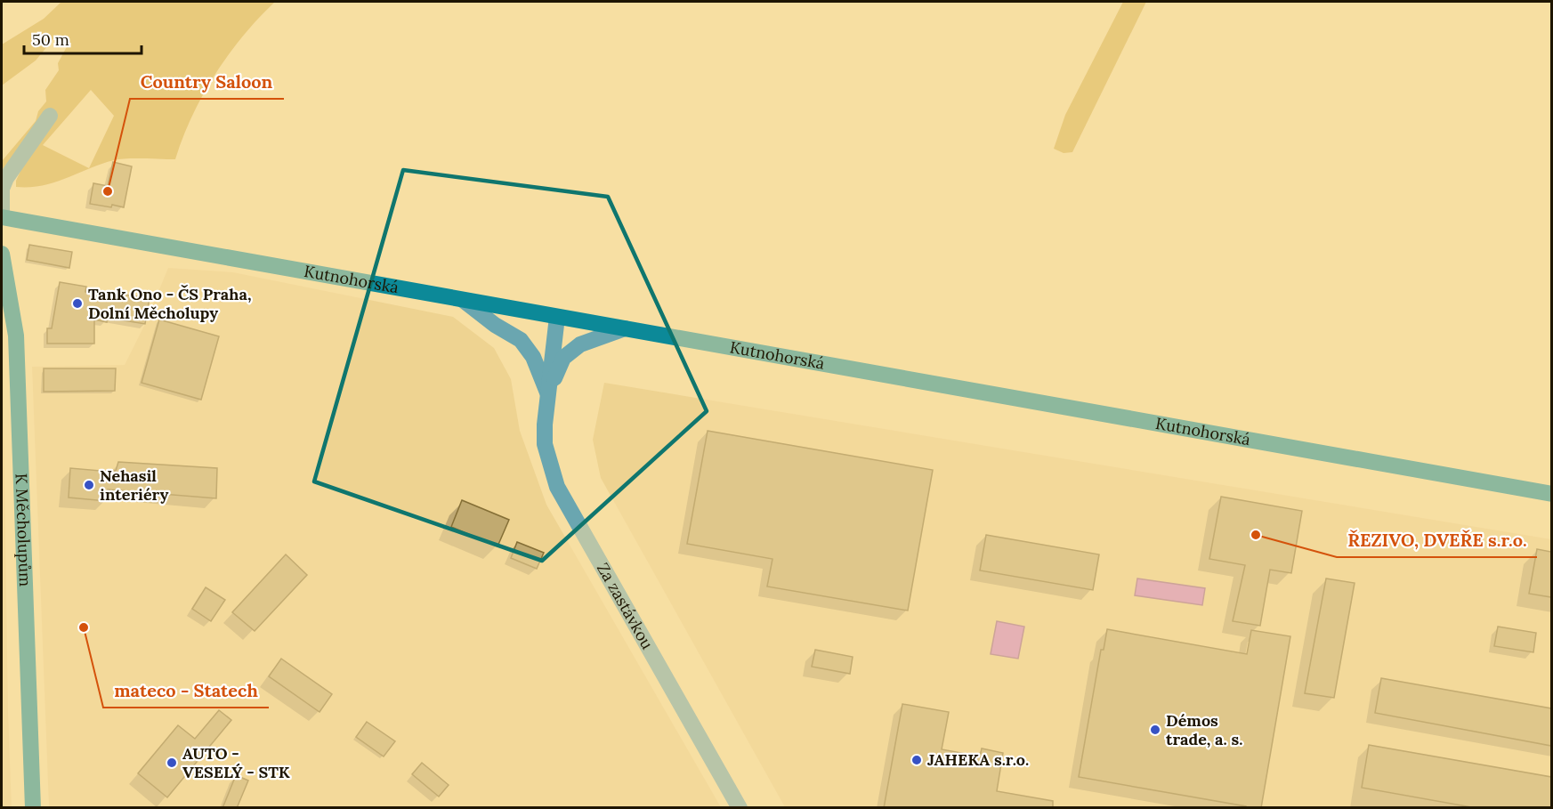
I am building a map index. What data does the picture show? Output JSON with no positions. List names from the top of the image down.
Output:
{
  "streets": {
    "main road": ["Kutnohorská", "K Měcholupům"],
    "street": ["Za zastávkou"]
  },
  "crossings": [
    ["Kutnohorská", "Za zastávkou"]
  ],
  "places": [
    "Country Saloon",
    "Tank Ono - ČS Praha, Dolní Měcholupy",
    "Nehasil interiéry",
    "ŘEZIVO, DVEŘE s.r.o.",
    "mateco - Statech",
    "Démos trade, a. s.",
    "JAHEKA s.r.o.",
    "AUTO - VESELÝ - STK"
  ],
  "scale_bar": "50 m"
}
